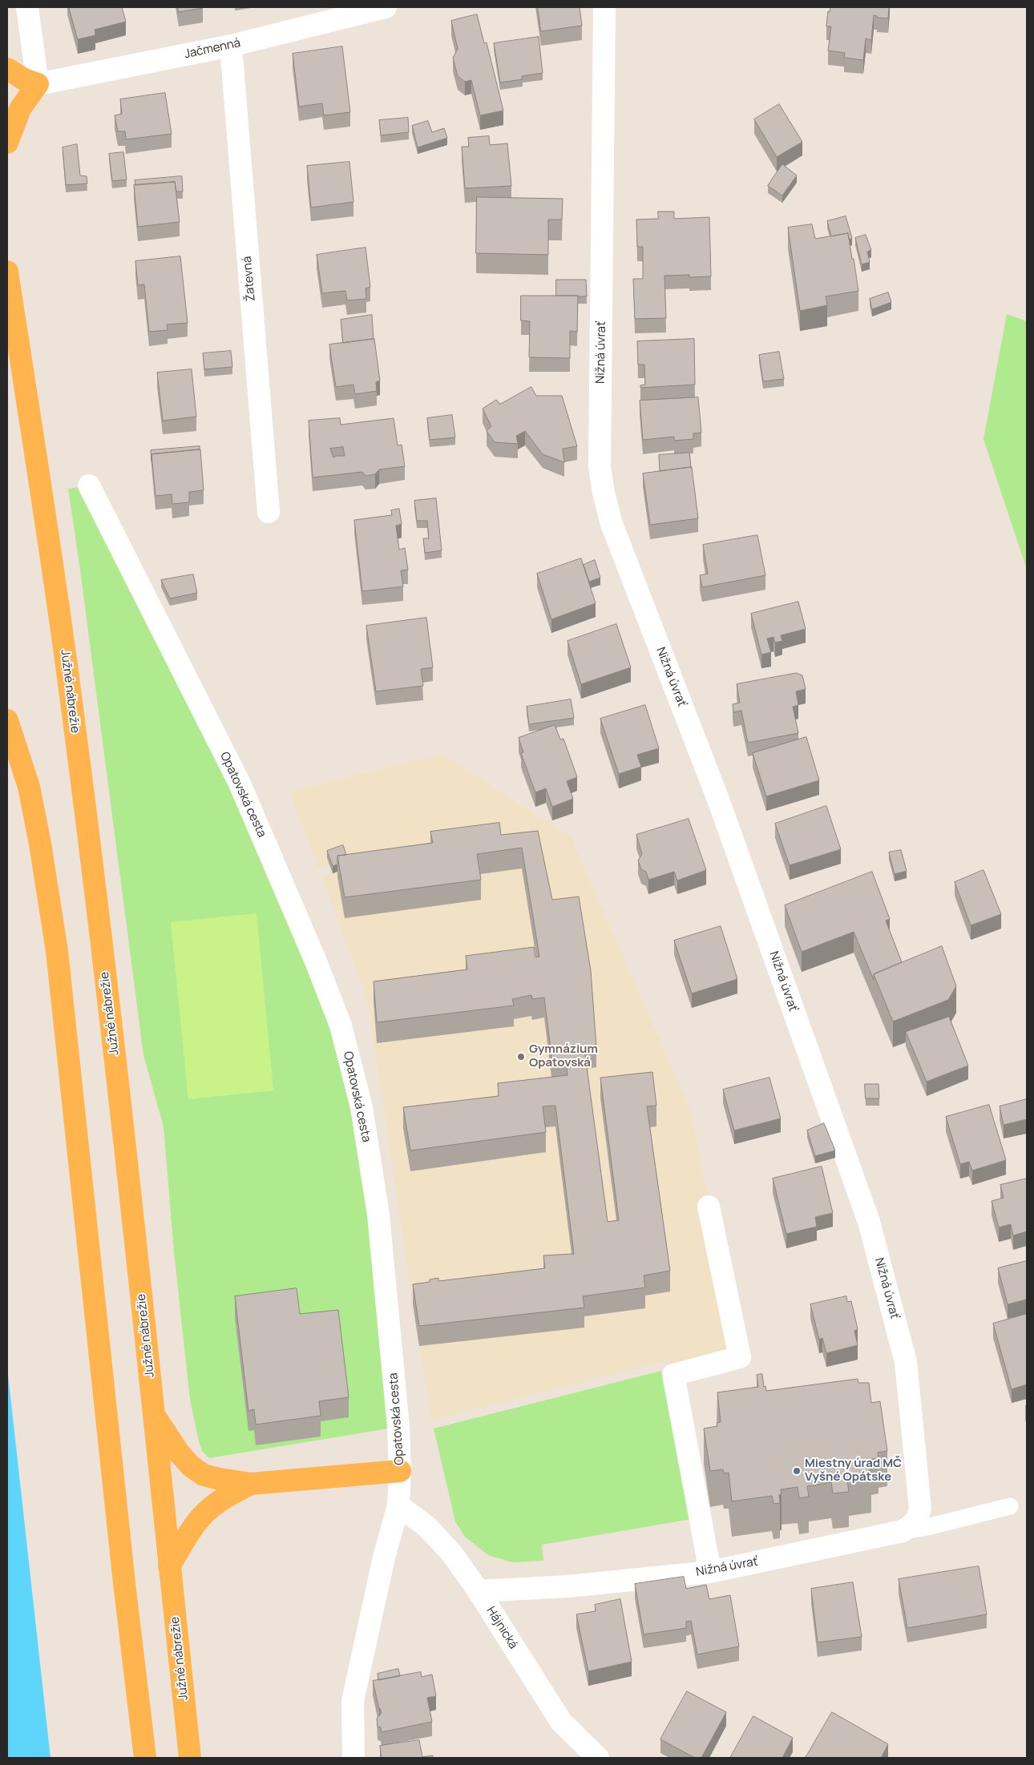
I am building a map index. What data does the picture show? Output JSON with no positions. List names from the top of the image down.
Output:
{
  "streets": {
    "highway": ["Južné nábrežie"],
    "street": [
      "Jačmenná",
      "Žatevná",
      "Nižná úvrať",
      "Opatovská cesta",
      "Hájnická"
    ]
  },
  "crossings": [
    ["Jačmenná", "Žatevná"],
    ["Nižná úvrať", "Hájnická"],
    ["Opatovská cesta", "Hájnická"]
  ],
  "places": ["Gymnázium Opatovská", "Miestny úrad MČ Vyšné Opátske"]
}
